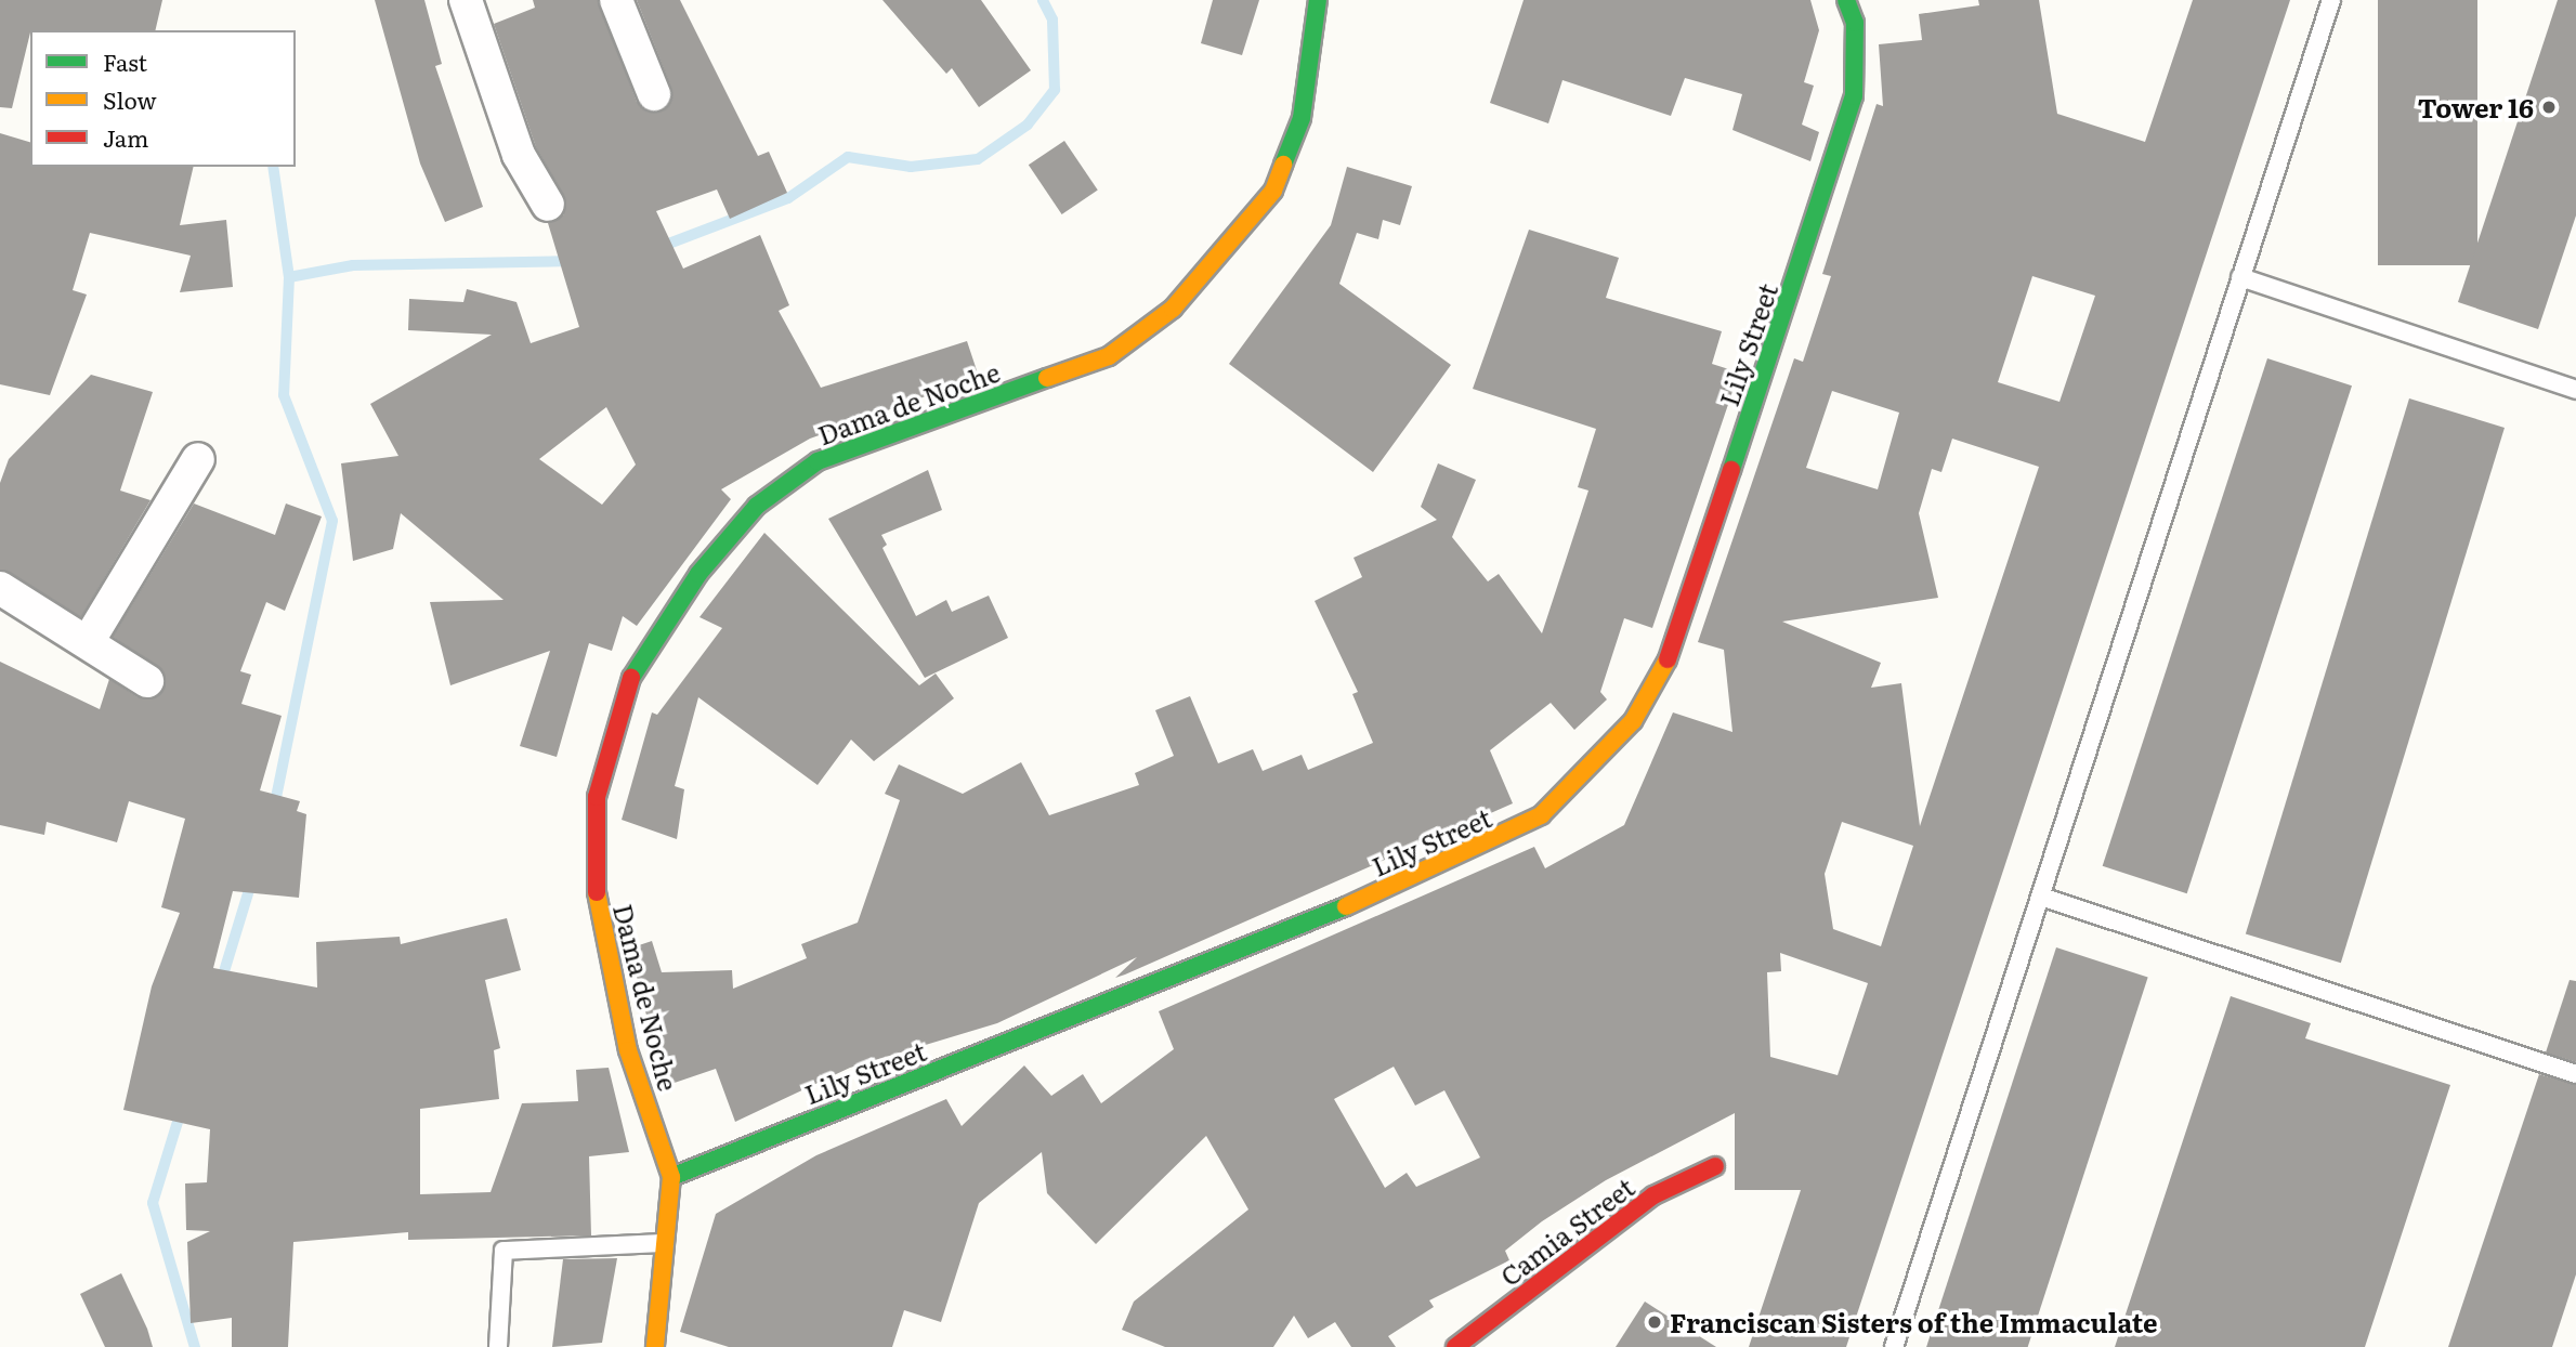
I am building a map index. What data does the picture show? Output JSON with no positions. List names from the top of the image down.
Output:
{
  "streets": {
    "street": ["Lily Street", "Dama de Noche", "Camia Street"]
  },
  "crossings": [
    ["Lily Street", "Dama de Noche"]
  ],
  "places": ["Tower 16", "Franciscan Sisters of the Immaculate"],
  "legend": ["Fast", "Slow", "Jam"]
}
